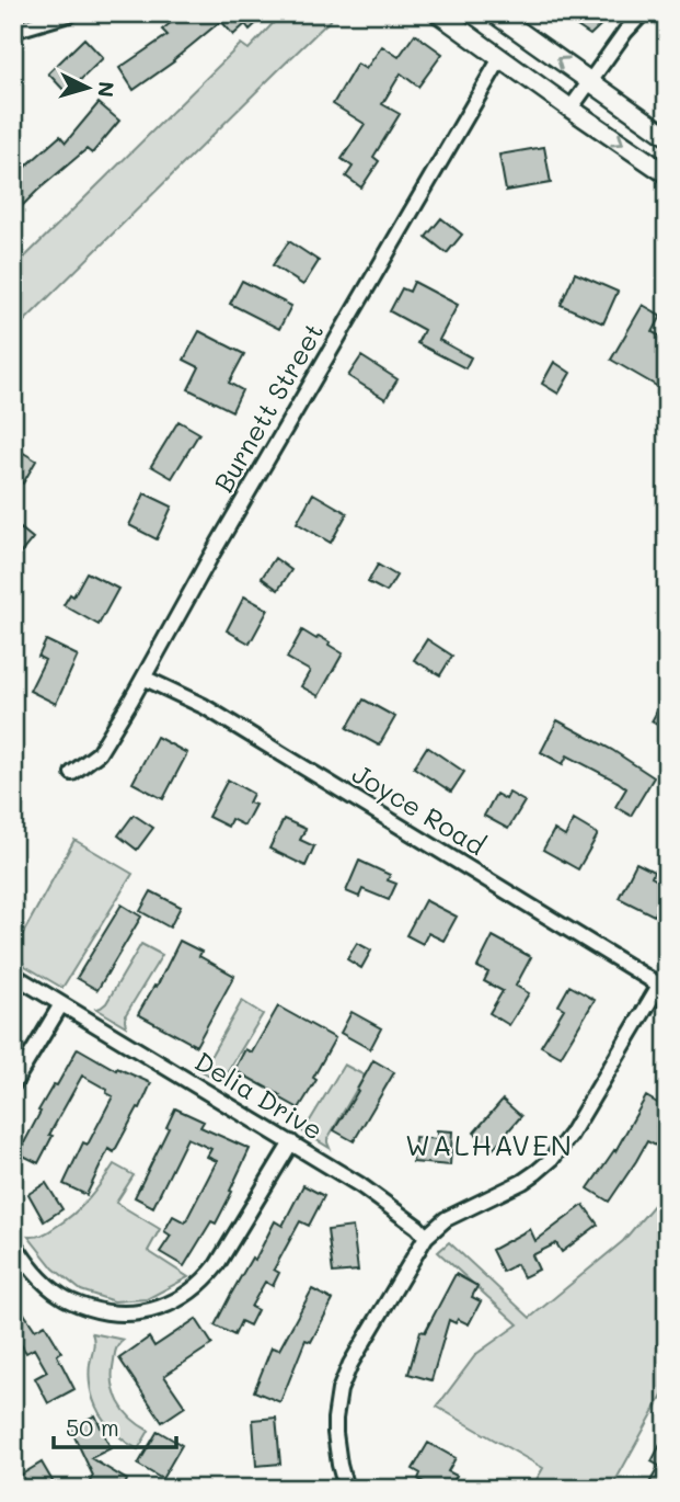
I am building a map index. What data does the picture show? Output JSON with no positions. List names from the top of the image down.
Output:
{
  "streets": {
    "street": ["Burnett Street", "Joyce Road", "Delia Drive"]
  },
  "crossings": [
    ["Burnett Street", "Joyce Road"]
  ],
  "districts": ["WALHAVEN"],
  "scale_bar": "50 m",
  "north": "right"
}
